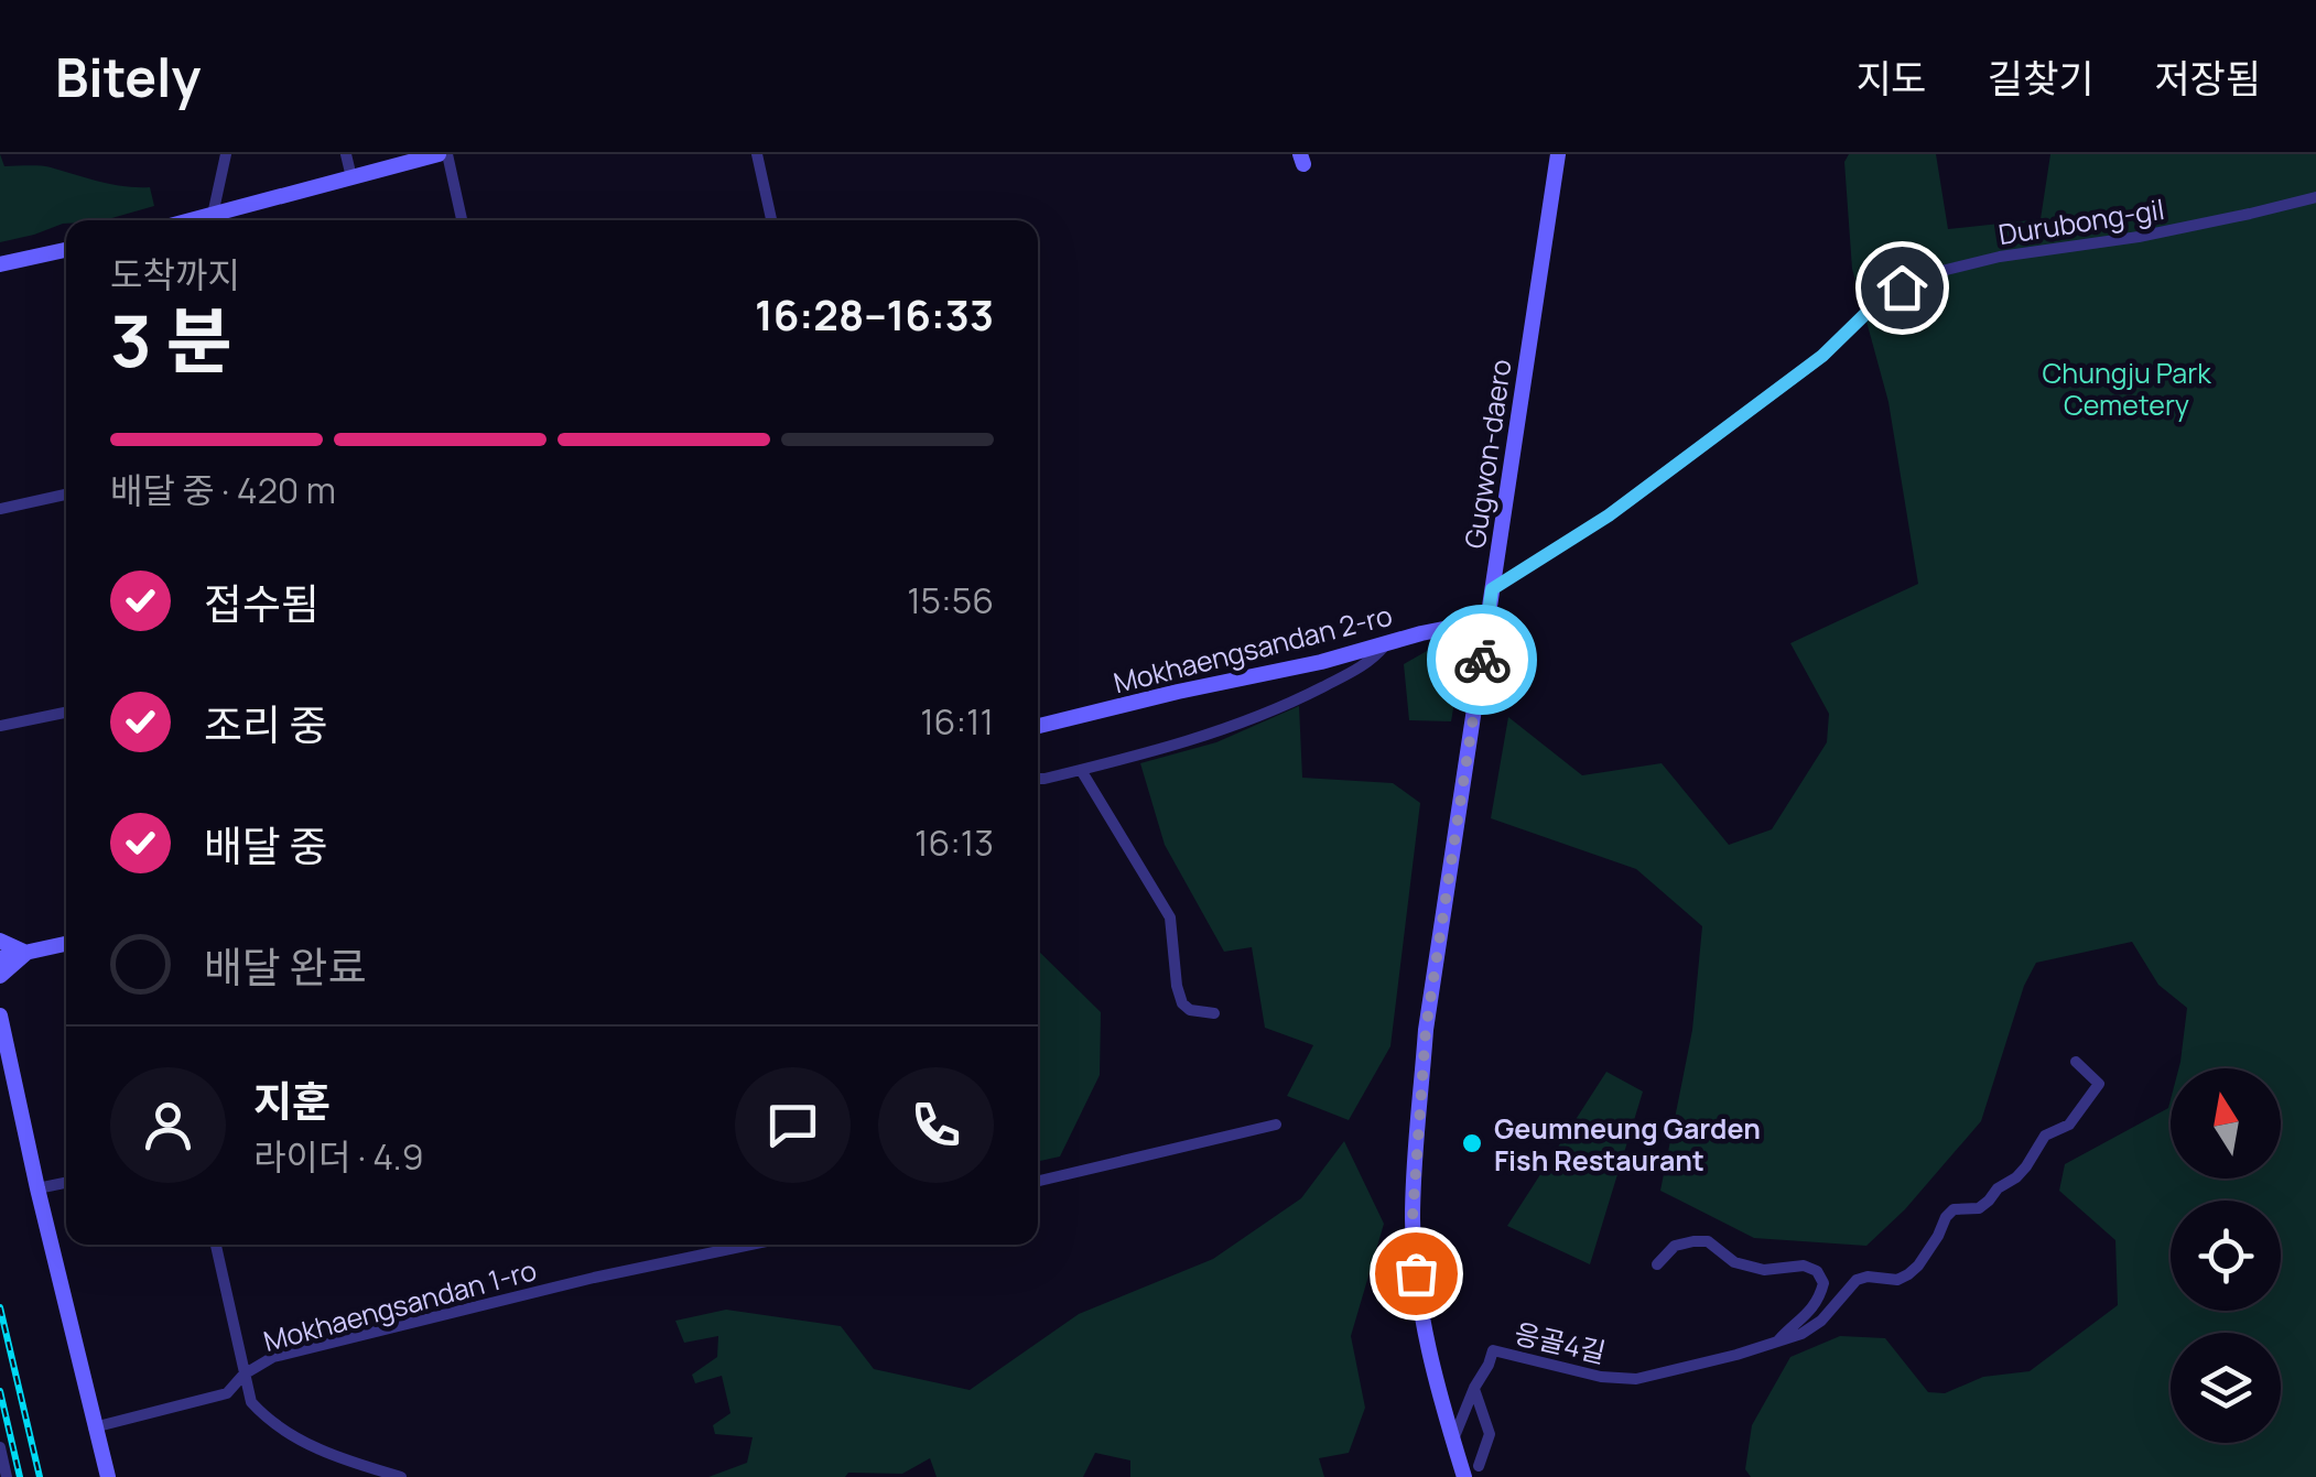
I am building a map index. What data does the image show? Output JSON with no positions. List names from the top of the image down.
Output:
{
  "streets": {
    "street": [
      "Durubong-gil",
      "Gugwon-daero",
      "Mokhaengsandan 2-ro",
      "Mokhaengsandan 1-ro",
      "응골4길"
    ]
  },
  "crossings": [
    ["Durubong-gil", "Gugwon-daero"],
    ["Gugwon-daero", "Mokhaengsandan 2-ro"],
    ["Gugwon-daero", "응골4길"]
  ],
  "parks": ["Chungju Park Cemetery"],
  "places": ["Geumneung Garden Fish Restaurant"],
  "north": "top",
  "page": {
    "header": "Bitely",
    "nav": ["지도", "길찾기", "저장됨"],
    "heading": ["3 분", "도착까지", "16:28–16:33"],
    "panel": ["지훈", "라이더 · 4.9"],
    "bar": "배달 중 · 420 m",
    "list": [
      ["접수됨", "15:56"],
      ["조리 중", "16:11"],
      ["배달 중", "16:13"],
      "배달 완료"
    ]
  }
}
